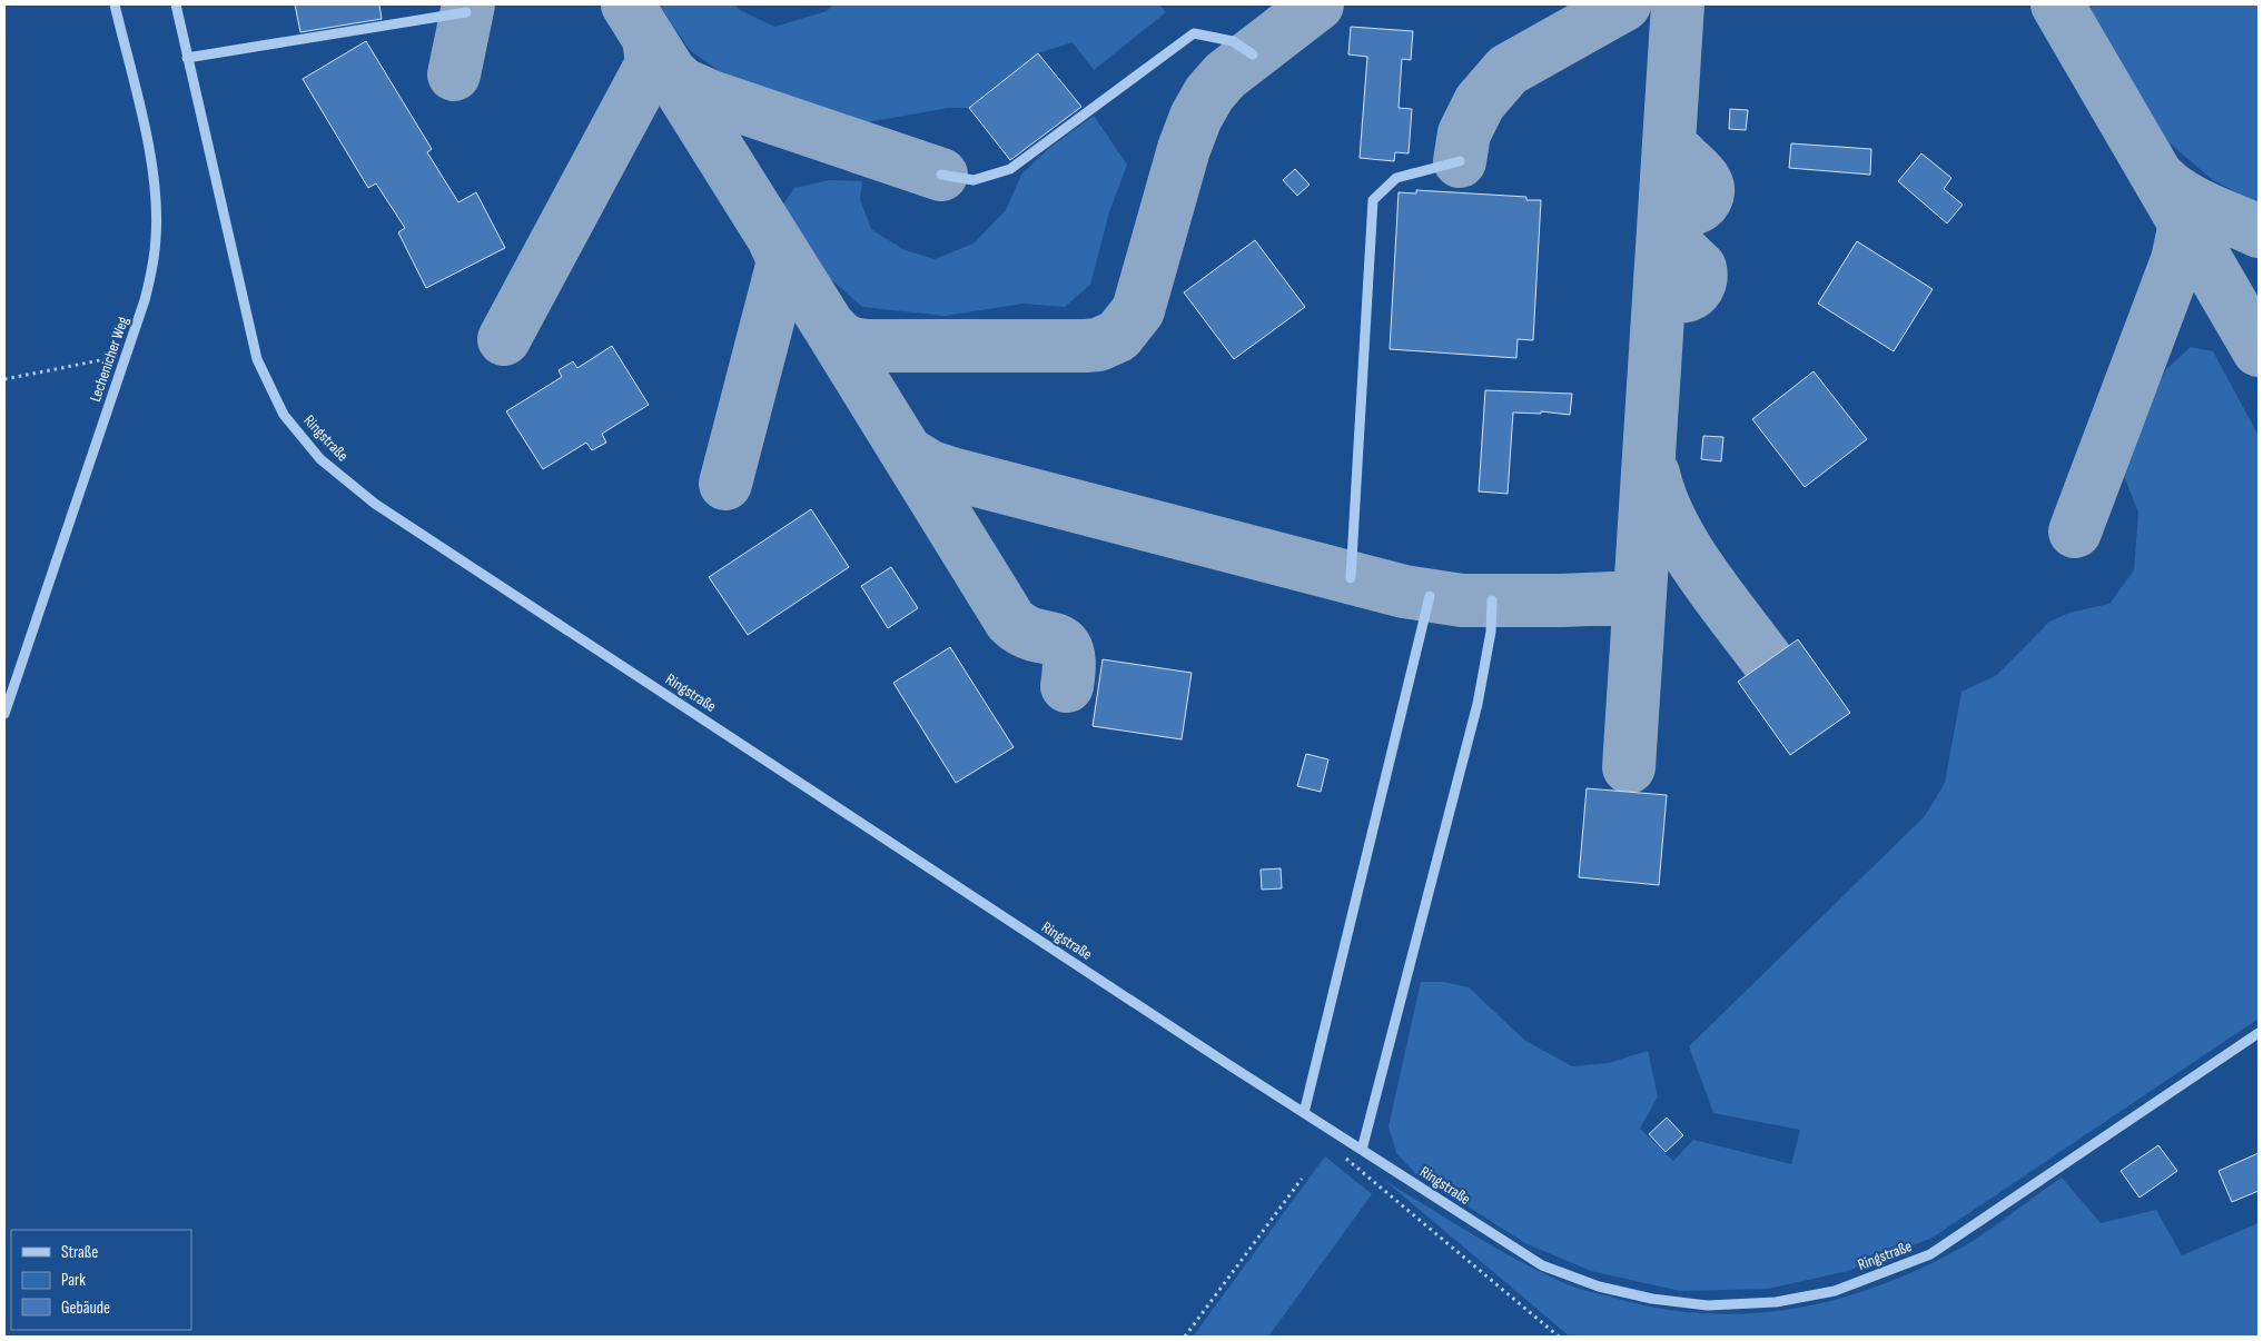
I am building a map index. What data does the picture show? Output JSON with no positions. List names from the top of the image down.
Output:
{
  "streets": {
    "street": ["Lechenicher Weg", "Ringstraße"]
  },
  "legend": ["Straße", "Park", "Gebäude"]
}
